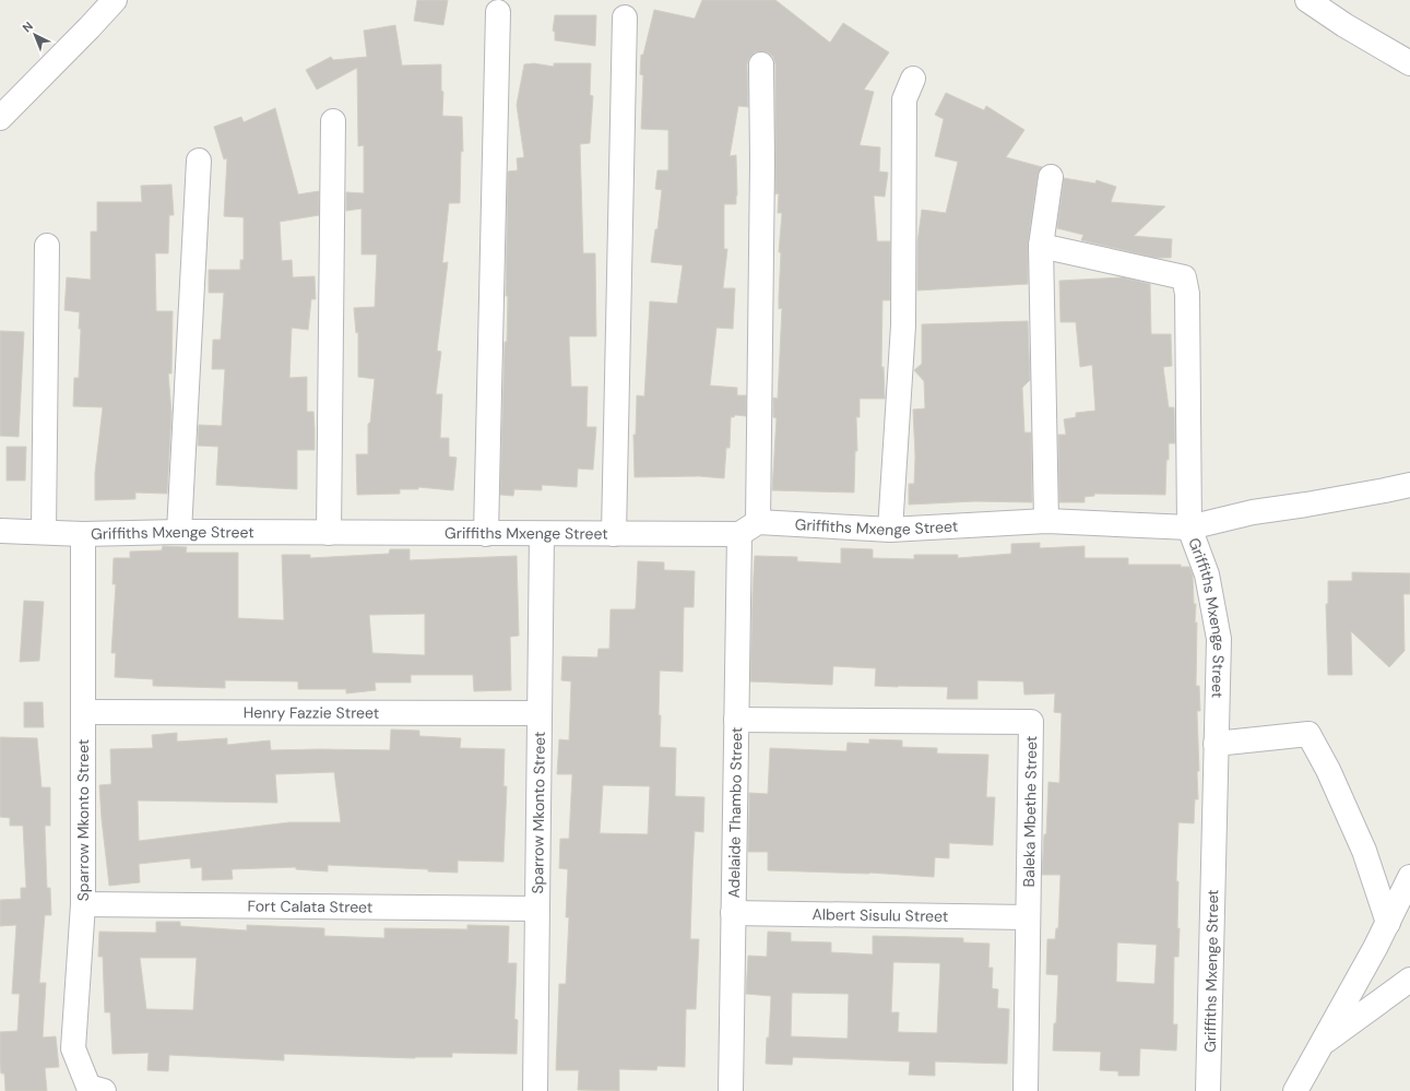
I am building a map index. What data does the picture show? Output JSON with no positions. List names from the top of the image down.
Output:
{
  "streets": {
    "street": [
      "Griffiths Mxenge Street",
      "Henry Fazzie Street",
      "Baleka Mbethe Street",
      "Sparrow Mkonto Street",
      "Adelaide Thambo Street",
      "Fort Calata Street",
      "Albert Sisulu Street"
    ]
  },
  "crossings": [
    ["Griffiths Mxenge Street", "Sparrow Mkonto Street"],
    ["Griffiths Mxenge Street", "Adelaide Thambo Street"],
    ["Henry Fazzie Street", "Sparrow Mkonto Street"],
    ["Baleka Mbethe Street", "Adelaide Thambo Street"],
    ["Baleka Mbethe Street", "Albert Sisulu Street"],
    ["Sparrow Mkonto Street", "Fort Calata Street"],
    ["Adelaide Thambo Street", "Albert Sisulu Street"]
  ],
  "north": "top left"
}
